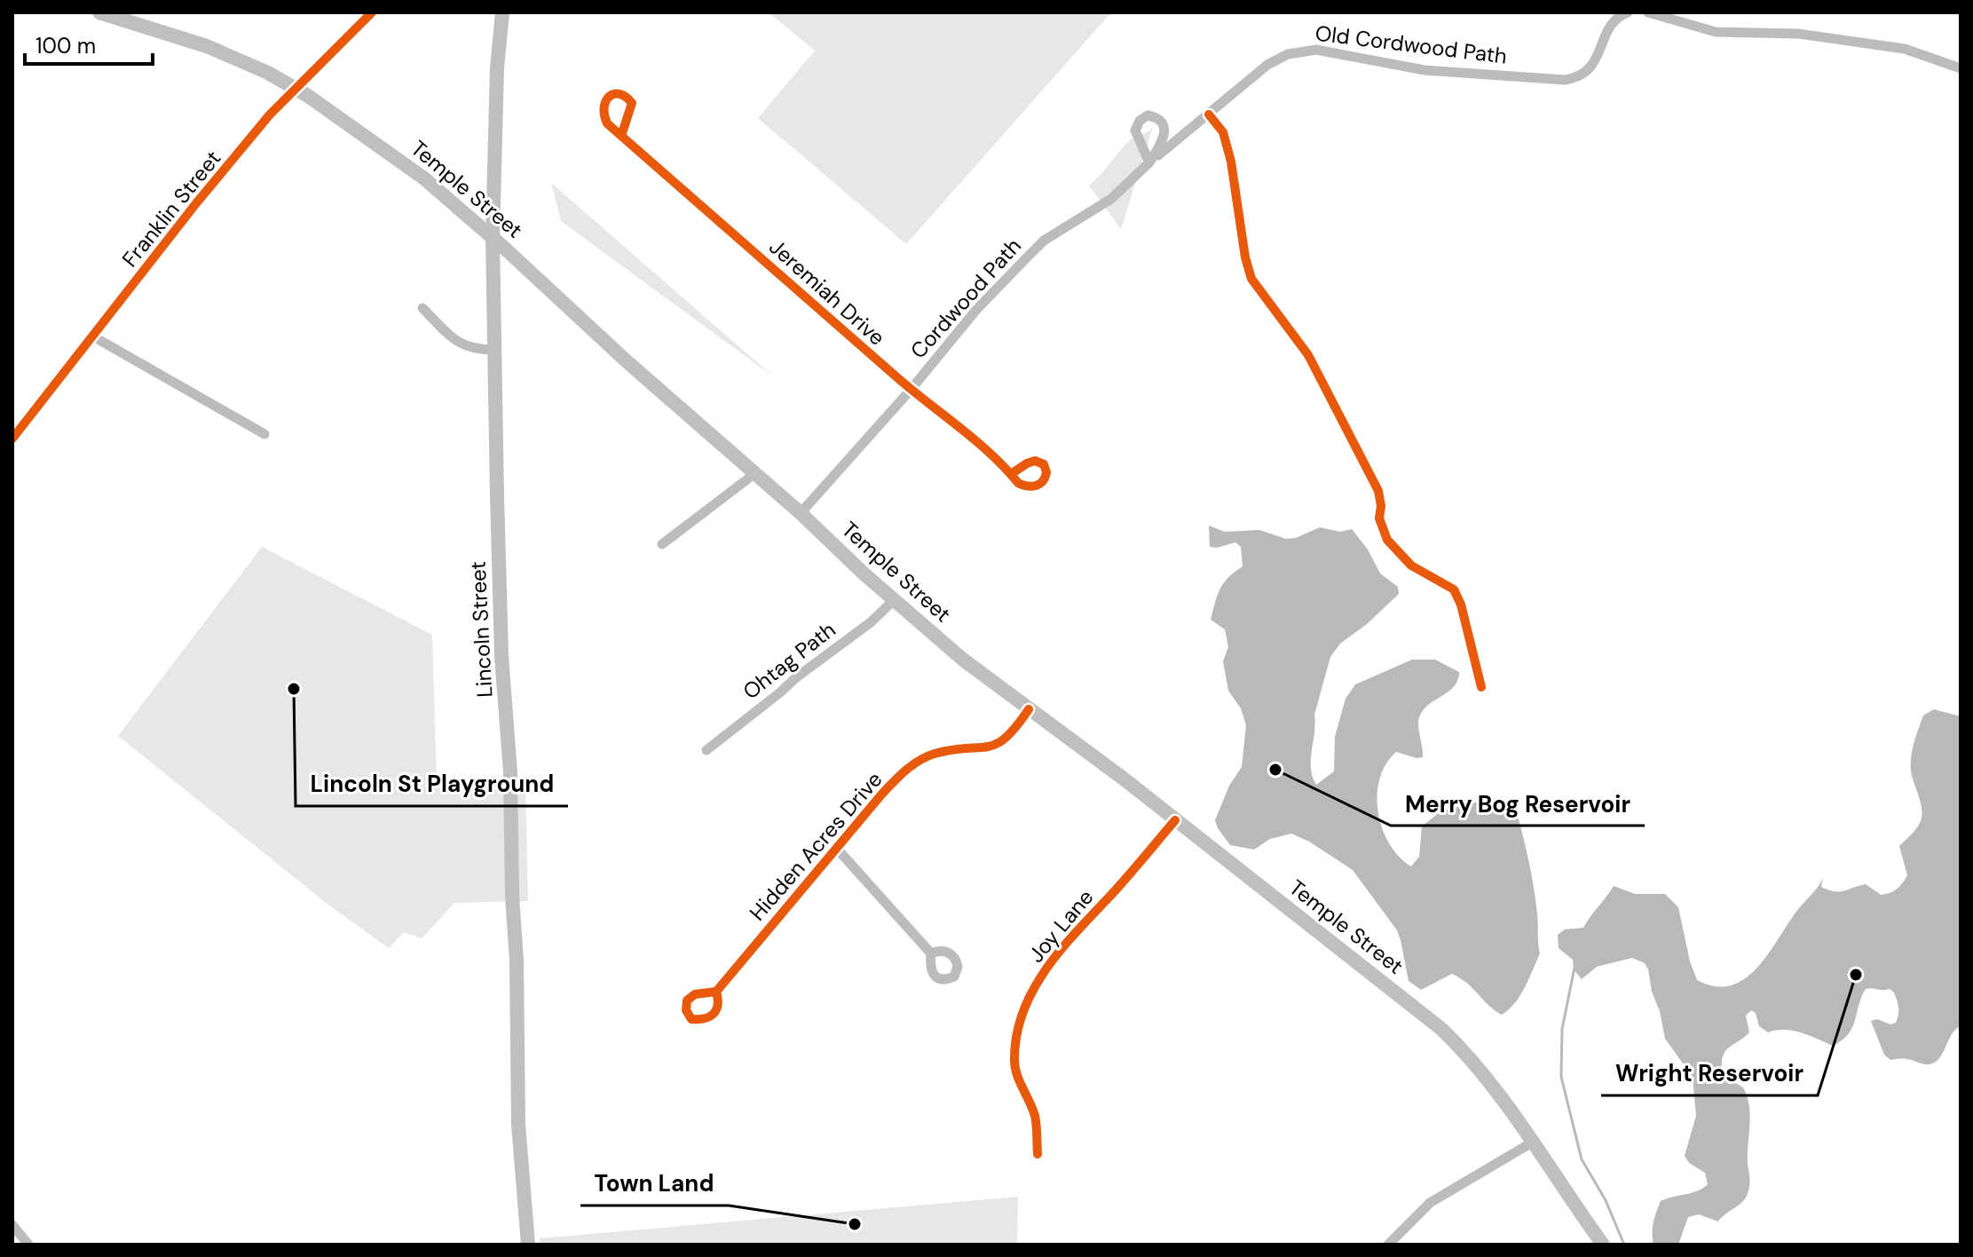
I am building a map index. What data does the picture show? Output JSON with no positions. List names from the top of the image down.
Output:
{
  "streets": {
    "main road": ["Temple Street", "Lincoln Street"],
    "street": [
      "Old Cordwood Path",
      "Franklin Street",
      "Jeremiah Drive",
      "Cordwood Path",
      "Ohtag Path",
      "Hidden Acres Drive",
      "Joy Lane"
    ]
  },
  "crossings": [
    ["Old Cordwood Path", "Cordwood Path"],
    ["Temple Street", "Franklin Street"],
    ["Temple Street", "Cordwood Path"],
    ["Temple Street", "Lincoln Street"],
    ["Temple Street", "Ohtag Path"],
    ["Temple Street", "Hidden Acres Drive"],
    ["Temple Street", "Joy Lane"],
    ["Jeremiah Drive", "Cordwood Path"]
  ],
  "places": [
    "Lincoln St Playground",
    "Merry Bog Reservoir",
    "Wright Reservoir",
    "Town Land"
  ],
  "scale_bar": "100 m"
}
